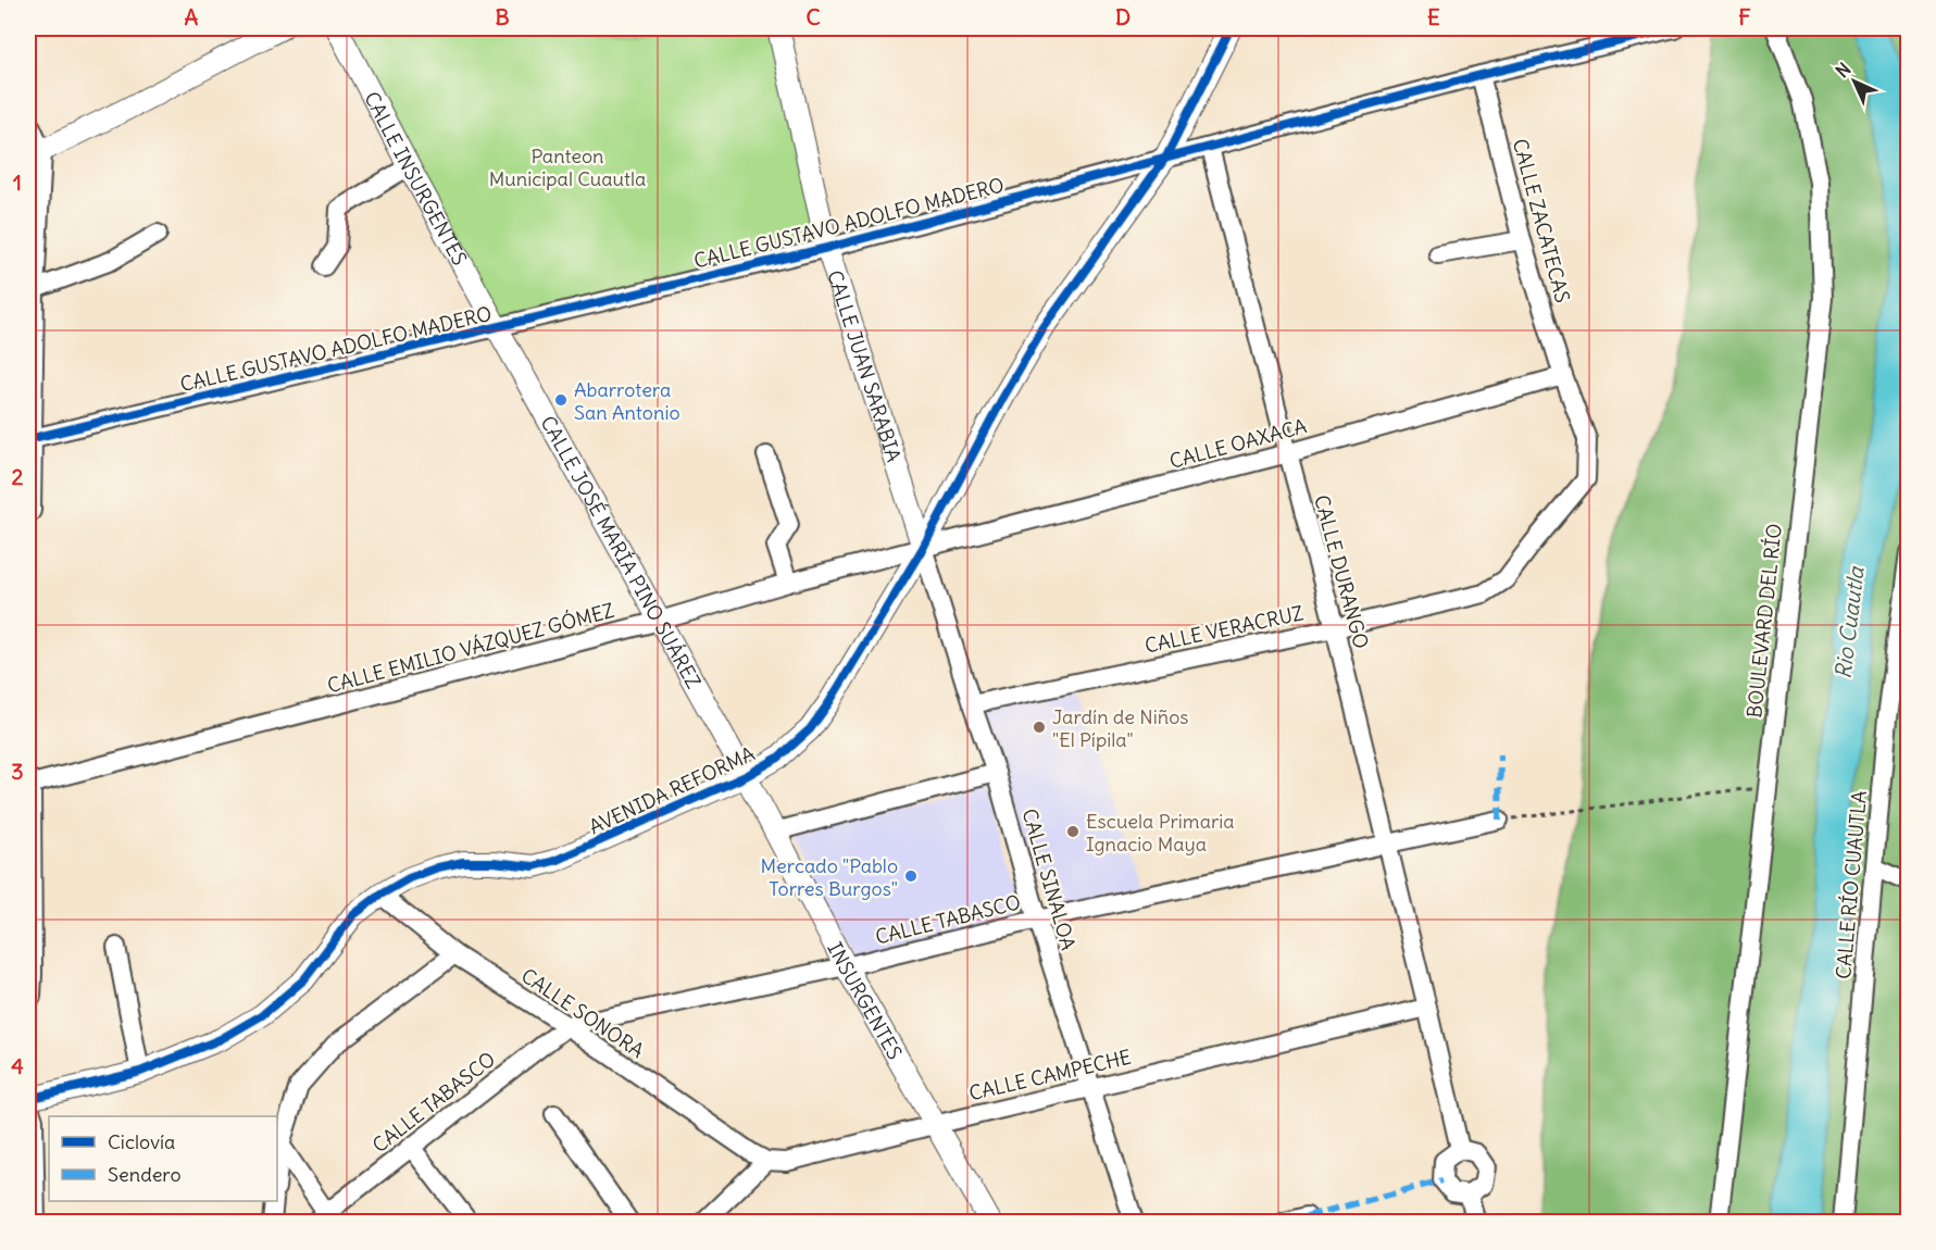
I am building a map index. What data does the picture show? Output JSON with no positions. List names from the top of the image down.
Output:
{
  "streets": {
    "street": [
      "CALLE INSURGENTES",
      "CALLE ZACATECAS",
      "CALLE GUSTAVO ADOLFO MADERO",
      "CALLE JUAN SARABIA",
      "CALLE OAXACA",
      "CALLE JOSÉ MARÍA PINO SUÁREZ",
      "CALLE DURANGO",
      "BOULEVARD DEL RÍO",
      "CALLE VERACRUZ",
      "CALLE EMILIO VÁZQUEZ GÓMEZ",
      "AVENIDA REFORMA",
      "CALLE SINALOA",
      "CALLE RÍO CUAUTLA",
      "CALLE TABASCO",
      "INSURGENTES",
      "CALLE SONORA",
      "CALLE CAMPECHE"
    ]
  },
  "crossings": [
    ["CALLE INSURGENTES", "CALLE GUSTAVO ADOLFO MADERO"],
    ["CALLE INSURGENTES", "CALLE JOSÉ MARÍA PINO SUÁREZ"],
    ["CALLE ZACATECAS", "CALLE GUSTAVO ADOLFO MADERO"],
    ["CALLE ZACATECAS", "CALLE OAXACA"],
    ["CALLE ZACATECAS", "CALLE VERACRUZ"],
    ["CALLE GUSTAVO ADOLFO MADERO", "CALLE JUAN SARABIA"],
    ["CALLE GUSTAVO ADOLFO MADERO", "CALLE JOSÉ MARÍA PINO SUÁREZ"],
    ["CALLE GUSTAVO ADOLFO MADERO", "CALLE DURANGO"],
    ["CALLE GUSTAVO ADOLFO MADERO", "AVENIDA REFORMA"],
    ["CALLE JUAN SARABIA", "CALLE OAXACA"],
    ["CALLE JUAN SARABIA", "CALLE EMILIO VÁZQUEZ GÓMEZ"],
    ["CALLE JUAN SARABIA", "AVENIDA REFORMA"],
    ["CALLE JUAN SARABIA", "CALLE SINALOA"],
    ["CALLE OAXACA", "CALLE DURANGO"],
    ["CALLE OAXACA", "CALLE EMILIO VÁZQUEZ GÓMEZ"],
    ["CALLE OAXACA", "AVENIDA REFORMA"],
    ["CALLE OAXACA", "CALLE SINALOA"],
    ["CALLE JOSÉ MARÍA PINO SUÁREZ", "CALLE EMILIO VÁZQUEZ GÓMEZ"],
    ["CALLE JOSÉ MARÍA PINO SUÁREZ", "AVENIDA REFORMA"],
    ["CALLE JOSÉ MARÍA PINO SUÁREZ", "INSURGENTES"],
    ["CALLE DURANGO", "CALLE VERACRUZ"],
    ["CALLE DURANGO", "CALLE TABASCO"],
    ["CALLE DURANGO", "CALLE CAMPECHE"],
    ["CALLE VERACRUZ", "CALLE SINALOA"],
    ["CALLE EMILIO VÁZQUEZ GÓMEZ", "AVENIDA REFORMA"],
    ["CALLE EMILIO VÁZQUEZ GÓMEZ", "CALLE SINALOA"],
    ["AVENIDA REFORMA", "CALLE SINALOA"],
    ["AVENIDA REFORMA", "INSURGENTES"],
    ["AVENIDA REFORMA", "CALLE SONORA"],
    ["CALLE SINALOA", "CALLE TABASCO"],
    ["CALLE SINALOA", "CALLE CAMPECHE"],
    ["CALLE TABASCO", "INSURGENTES"],
    ["CALLE TABASCO", "CALLE SONORA"],
    ["INSURGENTES", "CALLE CAMPECHE"],
    ["CALLE SONORA", "CALLE CAMPECHE"]
  ],
  "water": ["Rio Cuautla"],
  "parks": ["Panteon Municipal Cuautla"],
  "places": [
    "Abarrotera San Antonio",
    "Jardín de Niños \"El Pípila\"",
    "Escuela Primaria Ignacio Maya",
    "Mercado \"Pablo Torres Burgos\""
  ],
  "legend": ["Ciclovía", "Sendero"],
  "north": "top left",
  "grid": {
    "columns": [
      "A",
      "B",
      "C",
      "D",
      "E",
      "F"
    ],
    "rows": [
      "1",
      "2",
      "3",
      "4"
    ]
  }
}
